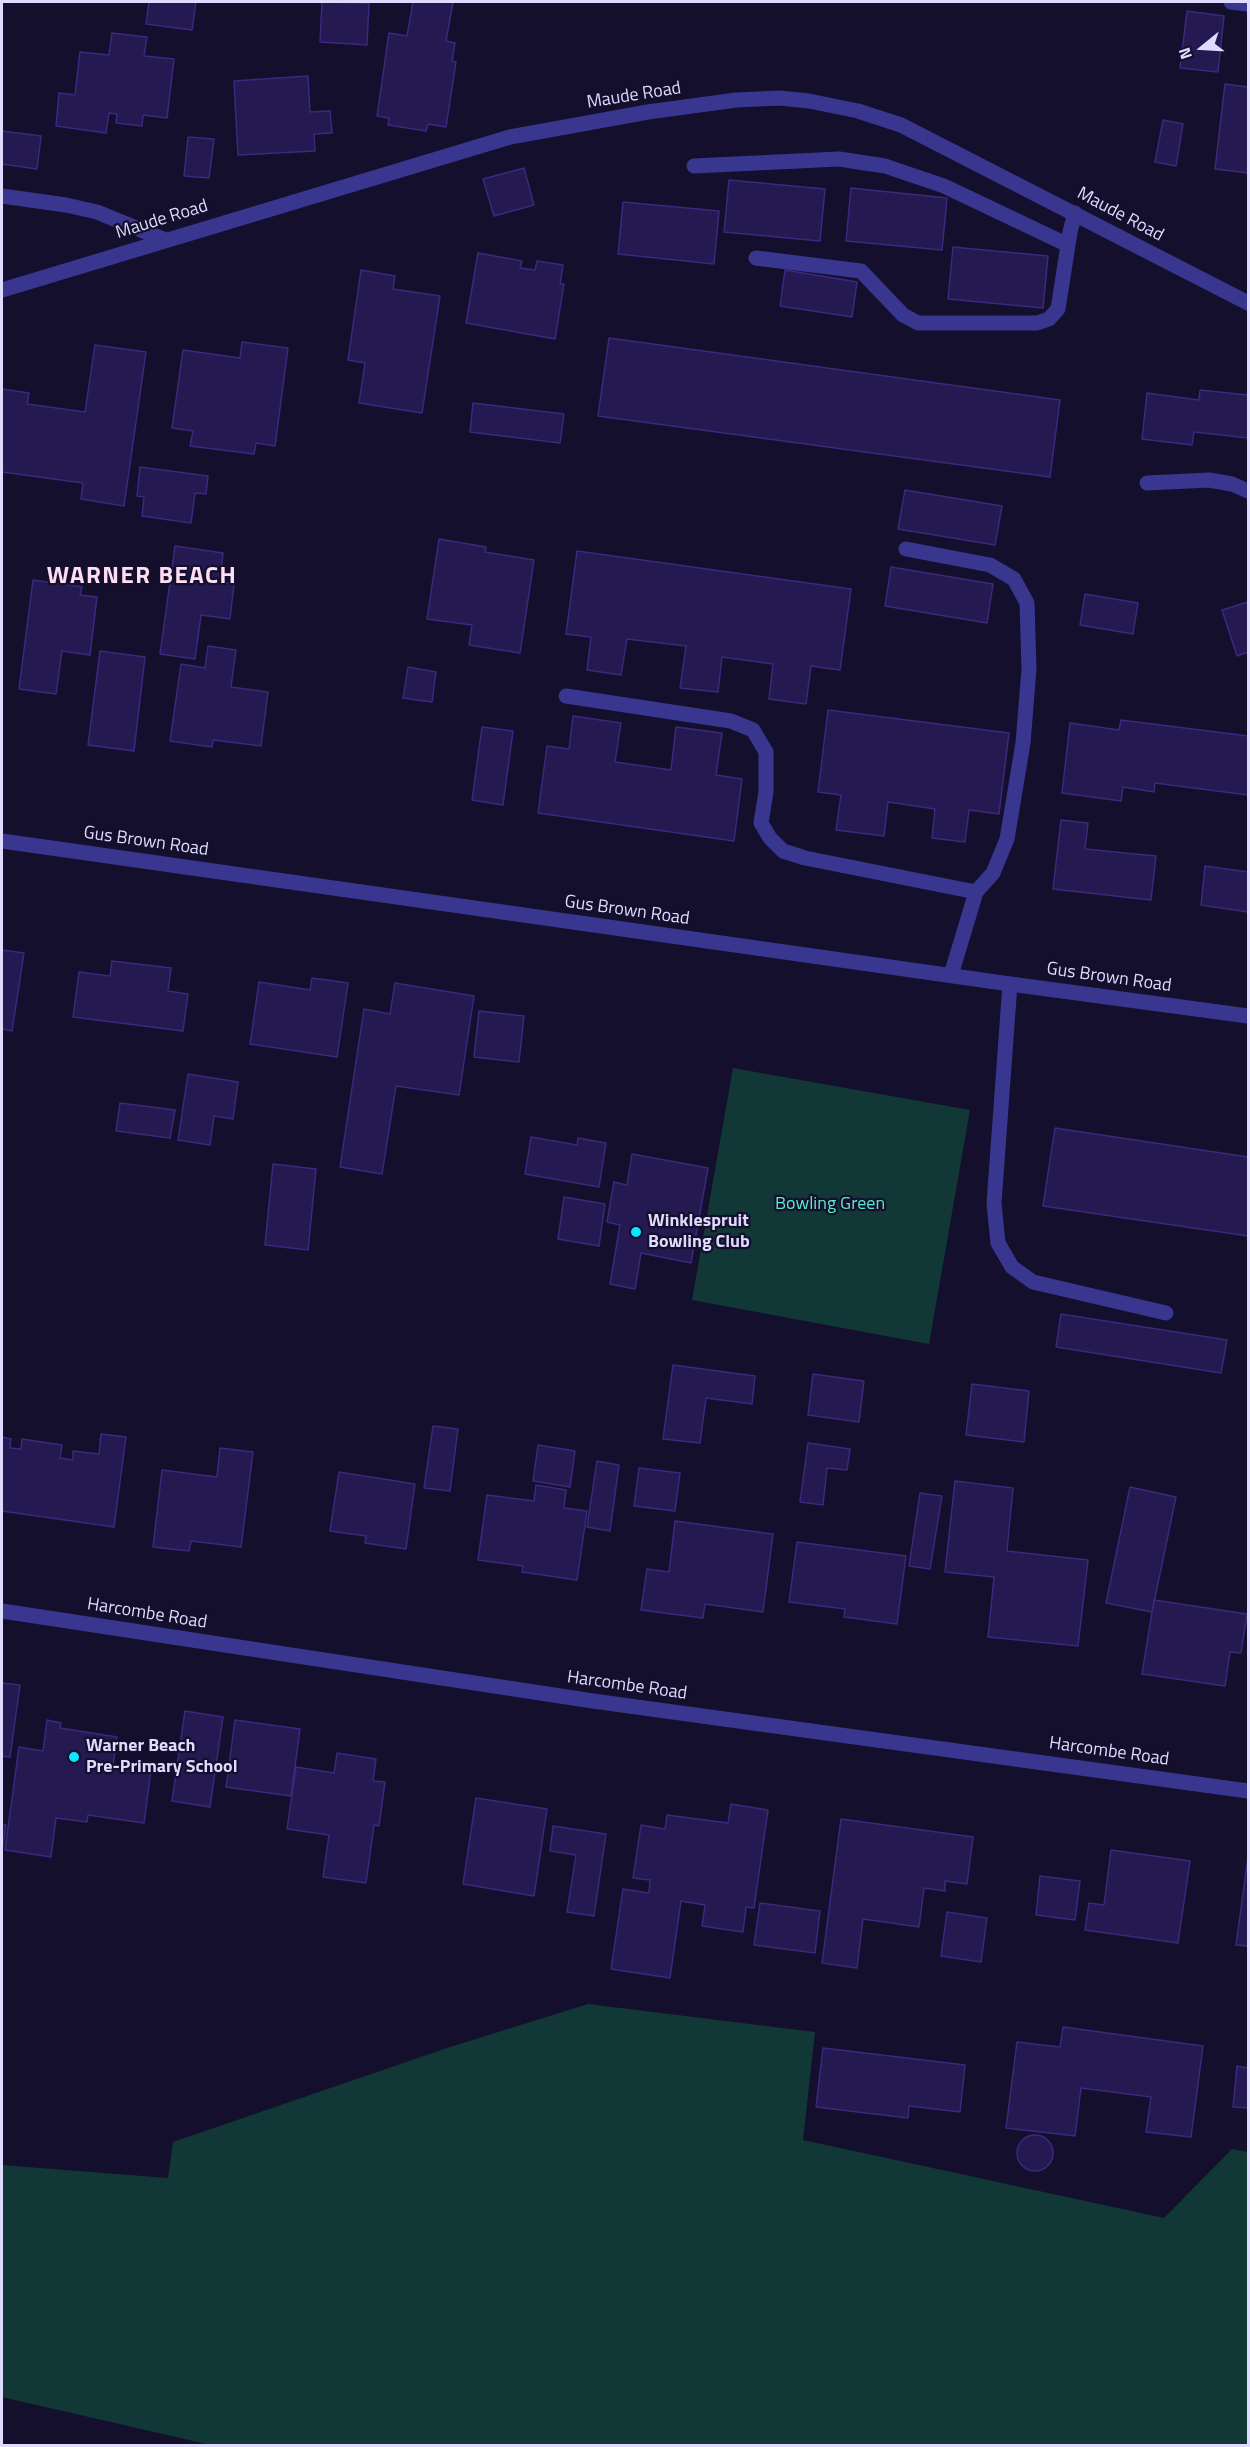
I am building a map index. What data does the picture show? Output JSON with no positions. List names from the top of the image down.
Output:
{
  "streets": {
    "street": ["Maude Road", "Gus Brown Road", "Harcombe Road"]
  },
  "districts": ["WARNER BEACH"],
  "parks": ["Bowling Green"],
  "places": ["Winklespruit Bowling Club", "Warner Beach Pre-Primary School"],
  "north": "left"
}
